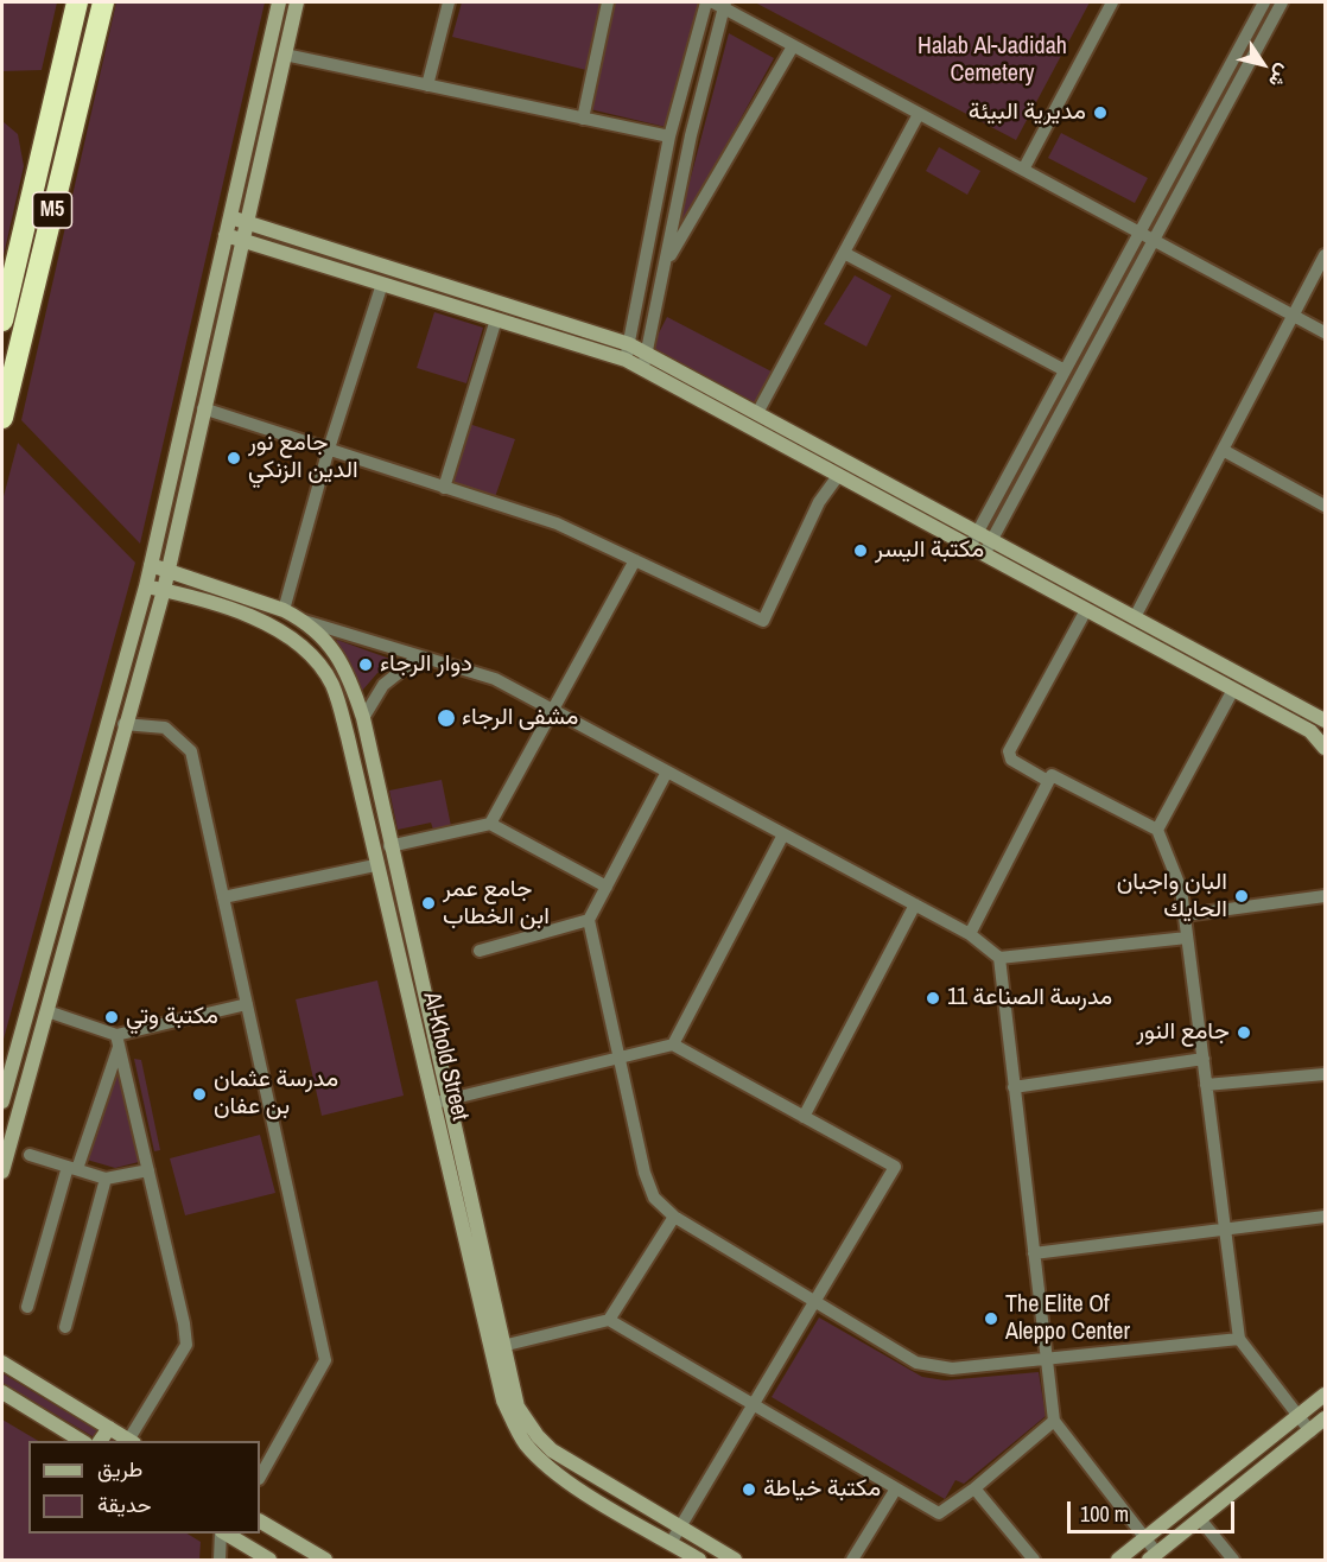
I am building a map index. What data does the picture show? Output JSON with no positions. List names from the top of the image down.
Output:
{
  "streets": {
    "highway": ["M5"],
    "street": ["Al-Khold Street"]
  },
  "parks": ["Halab Al-Jadidah Cemetery"],
  "places": [
    "مديرية البيئة",
    "جامع نور الدين الزنكي",
    "مكتبة اليسر",
    "دوار الرجاء",
    "مشفى الرجاء",
    "البان واجبان الحايك",
    "جامع عمر ابن الخطاب",
    "مدرسة الصناعة 11",
    "مكتبة وتي",
    "جامع النور",
    "مدرسة عثمان بن عفان",
    "The Elite Of Aleppo Center",
    "مكتبة خياطة"
  ],
  "legend": ["طريق", "حديقة"],
  "scale_bar": "100 m",
  "north": "bottom right"
}
